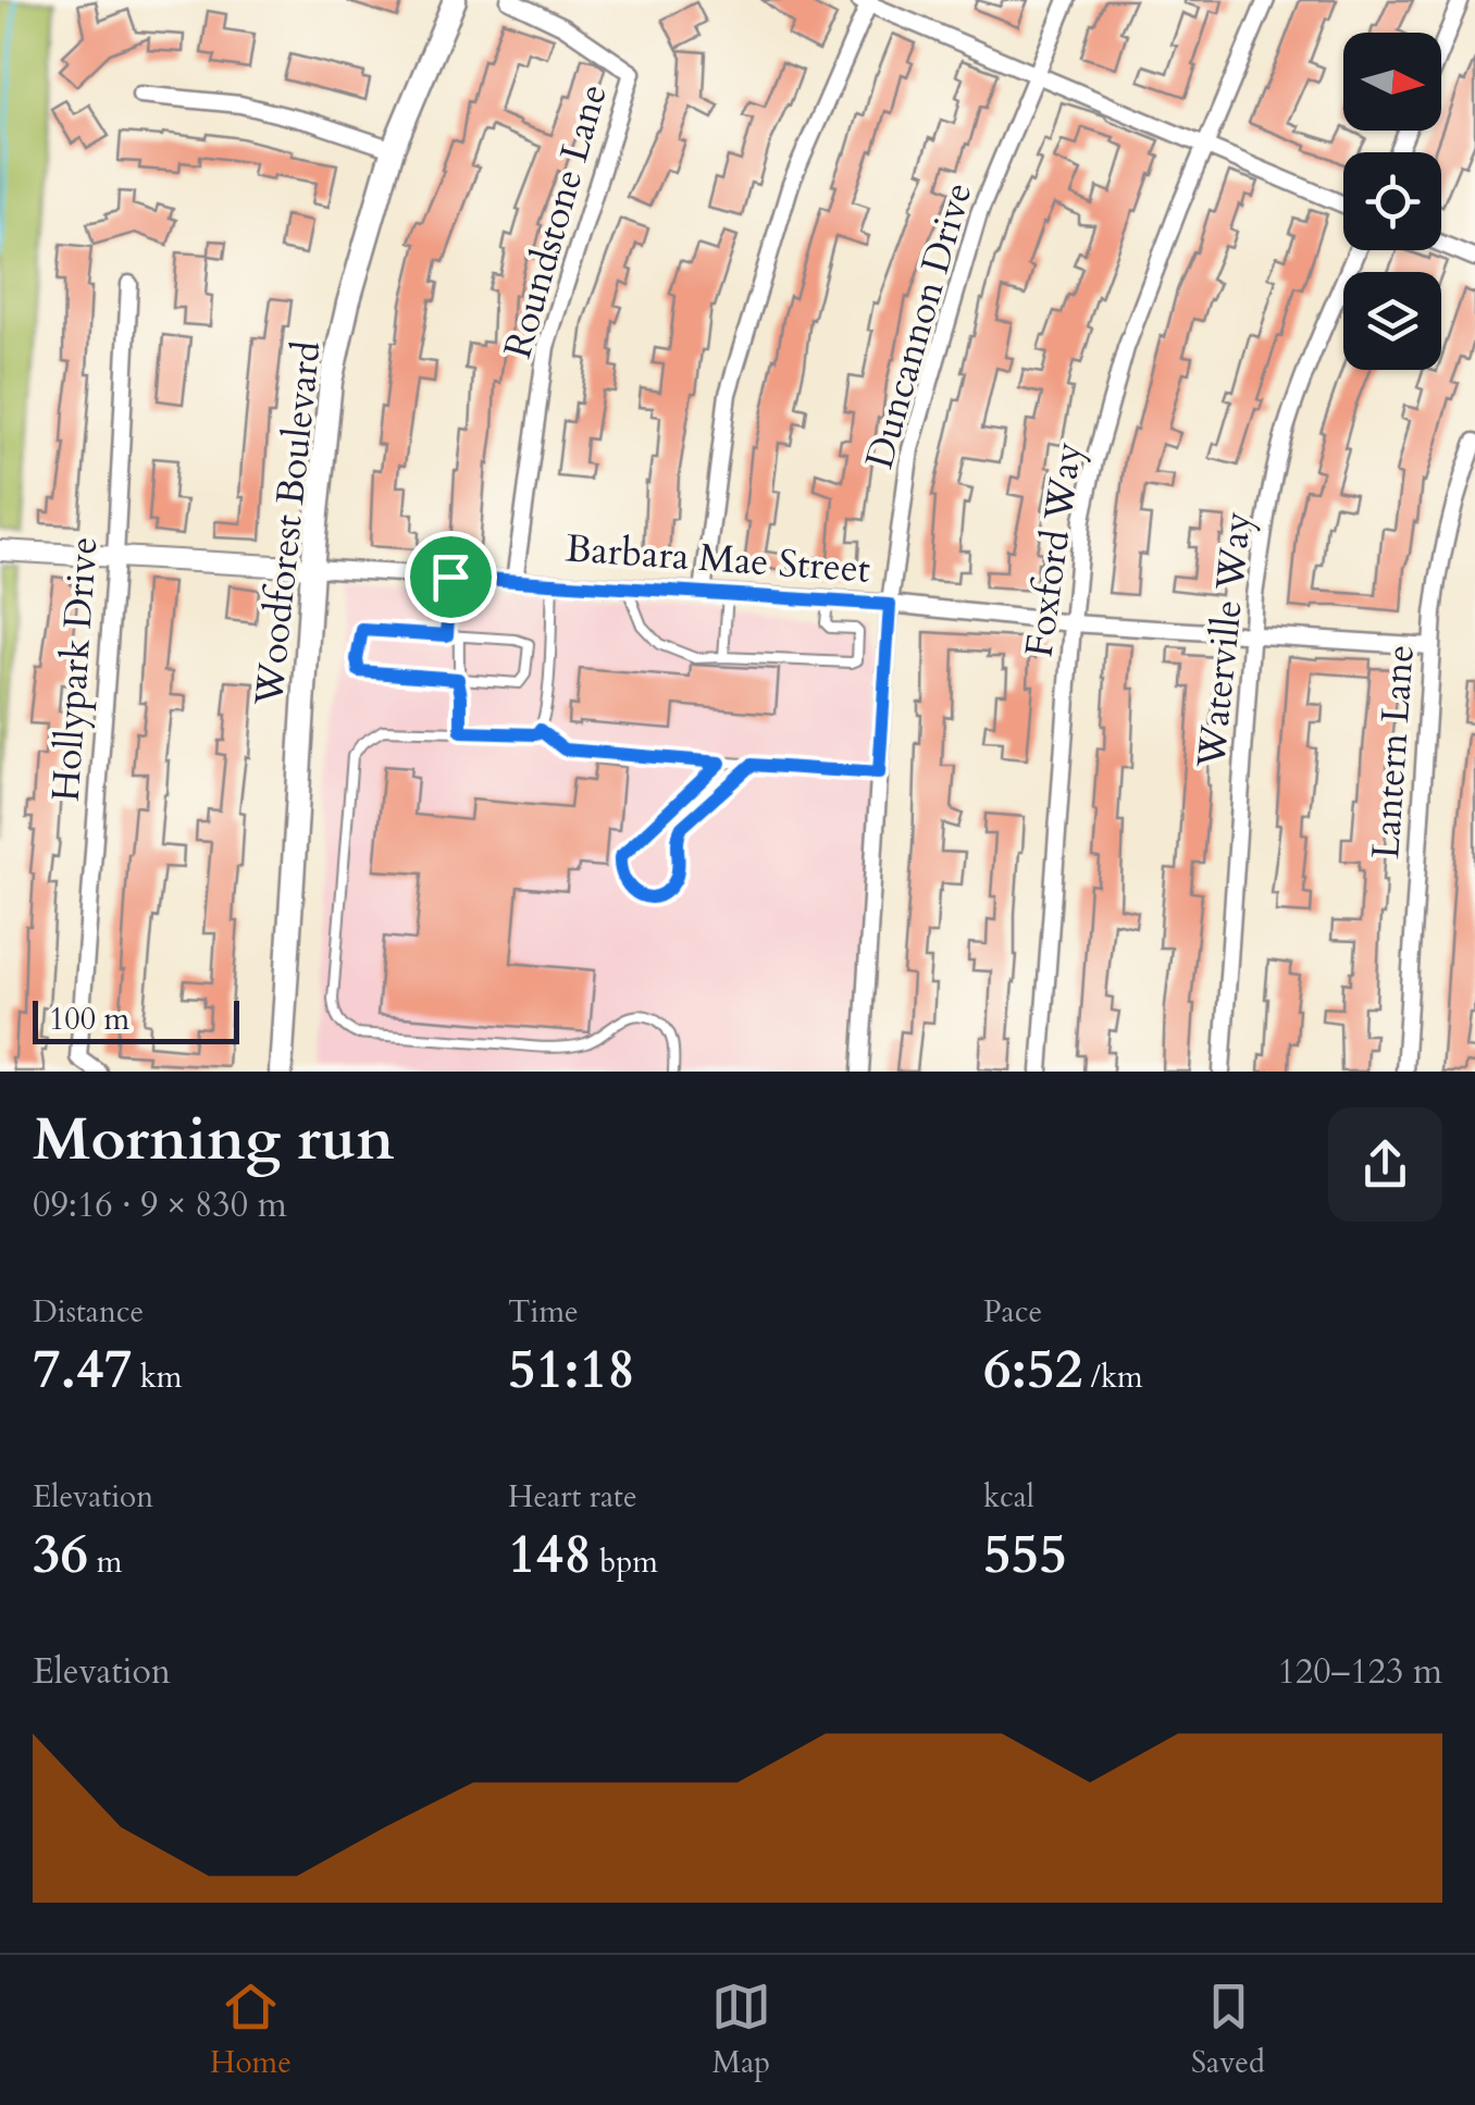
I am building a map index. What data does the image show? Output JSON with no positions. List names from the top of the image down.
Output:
{
  "streets": {
    "main road": ["Woodforest Boulevard"],
    "street": [
      "Roundstone Lane",
      "Duncannon Drive",
      "Foxford Way",
      "Barbara Mae Street",
      "Waterville Way",
      "Hollypark Drive",
      "Lantern Lane"
    ]
  },
  "crossings": [
    ["Roundstone Lane", "Barbara Mae Street"],
    ["Duncannon Drive", "Barbara Mae Street"],
    ["Woodforest Boulevard", "Barbara Mae Street"],
    ["Foxford Way", "Barbara Mae Street"],
    ["Barbara Mae Street", "Waterville Way"],
    ["Barbara Mae Street", "Hollypark Drive"],
    ["Barbara Mae Street", "Lantern Lane"]
  ],
  "scale_bar": "100 m",
  "north": "right",
  "page": {
    "scale": "100 m",
    "heading": ["Morning run", "09:16 · 9 × 830 m"],
    "stats": [
      ["Distance", "7.47 km"],
      ["Time", "51:18"],
      ["Pace", "6:52 /km"],
      ["Elevation", "36 m"],
      ["Heart rate", "148 bpm"],
      ["kcal", "555"]
    ],
    "chart": ["Elevation", "120–123 m"],
    "tabs": ["Home", "Map", "Saved"]
  }
}
